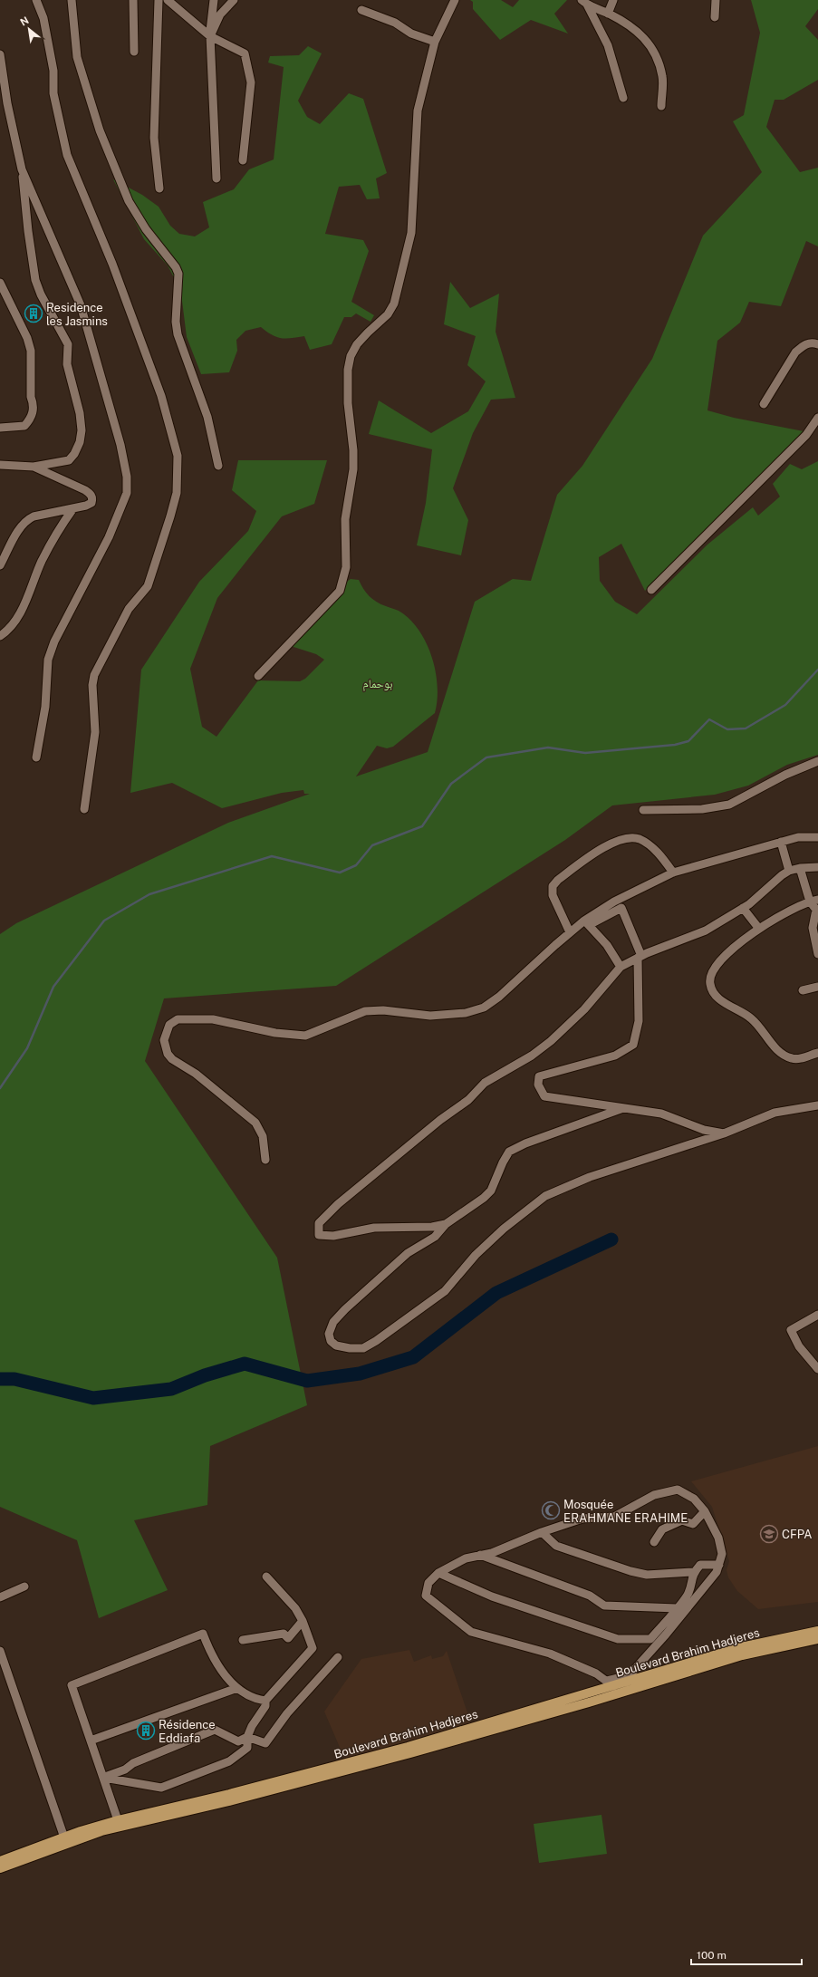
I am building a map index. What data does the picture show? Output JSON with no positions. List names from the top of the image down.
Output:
{
  "streets": {
    "main road": ["Boulevard Brahim Hadjeres"]
  },
  "parks": ["بوحمام"],
  "places": {
    "building": ["Residence les Jasmins", "Résidence Eddiafa"],
    "mosque": ["Mosquée ERAHMANE ERAHIME"],
    "school or university": ["CFPA"]
  },
  "scale_bar": "100 m",
  "north": "top left"
}
